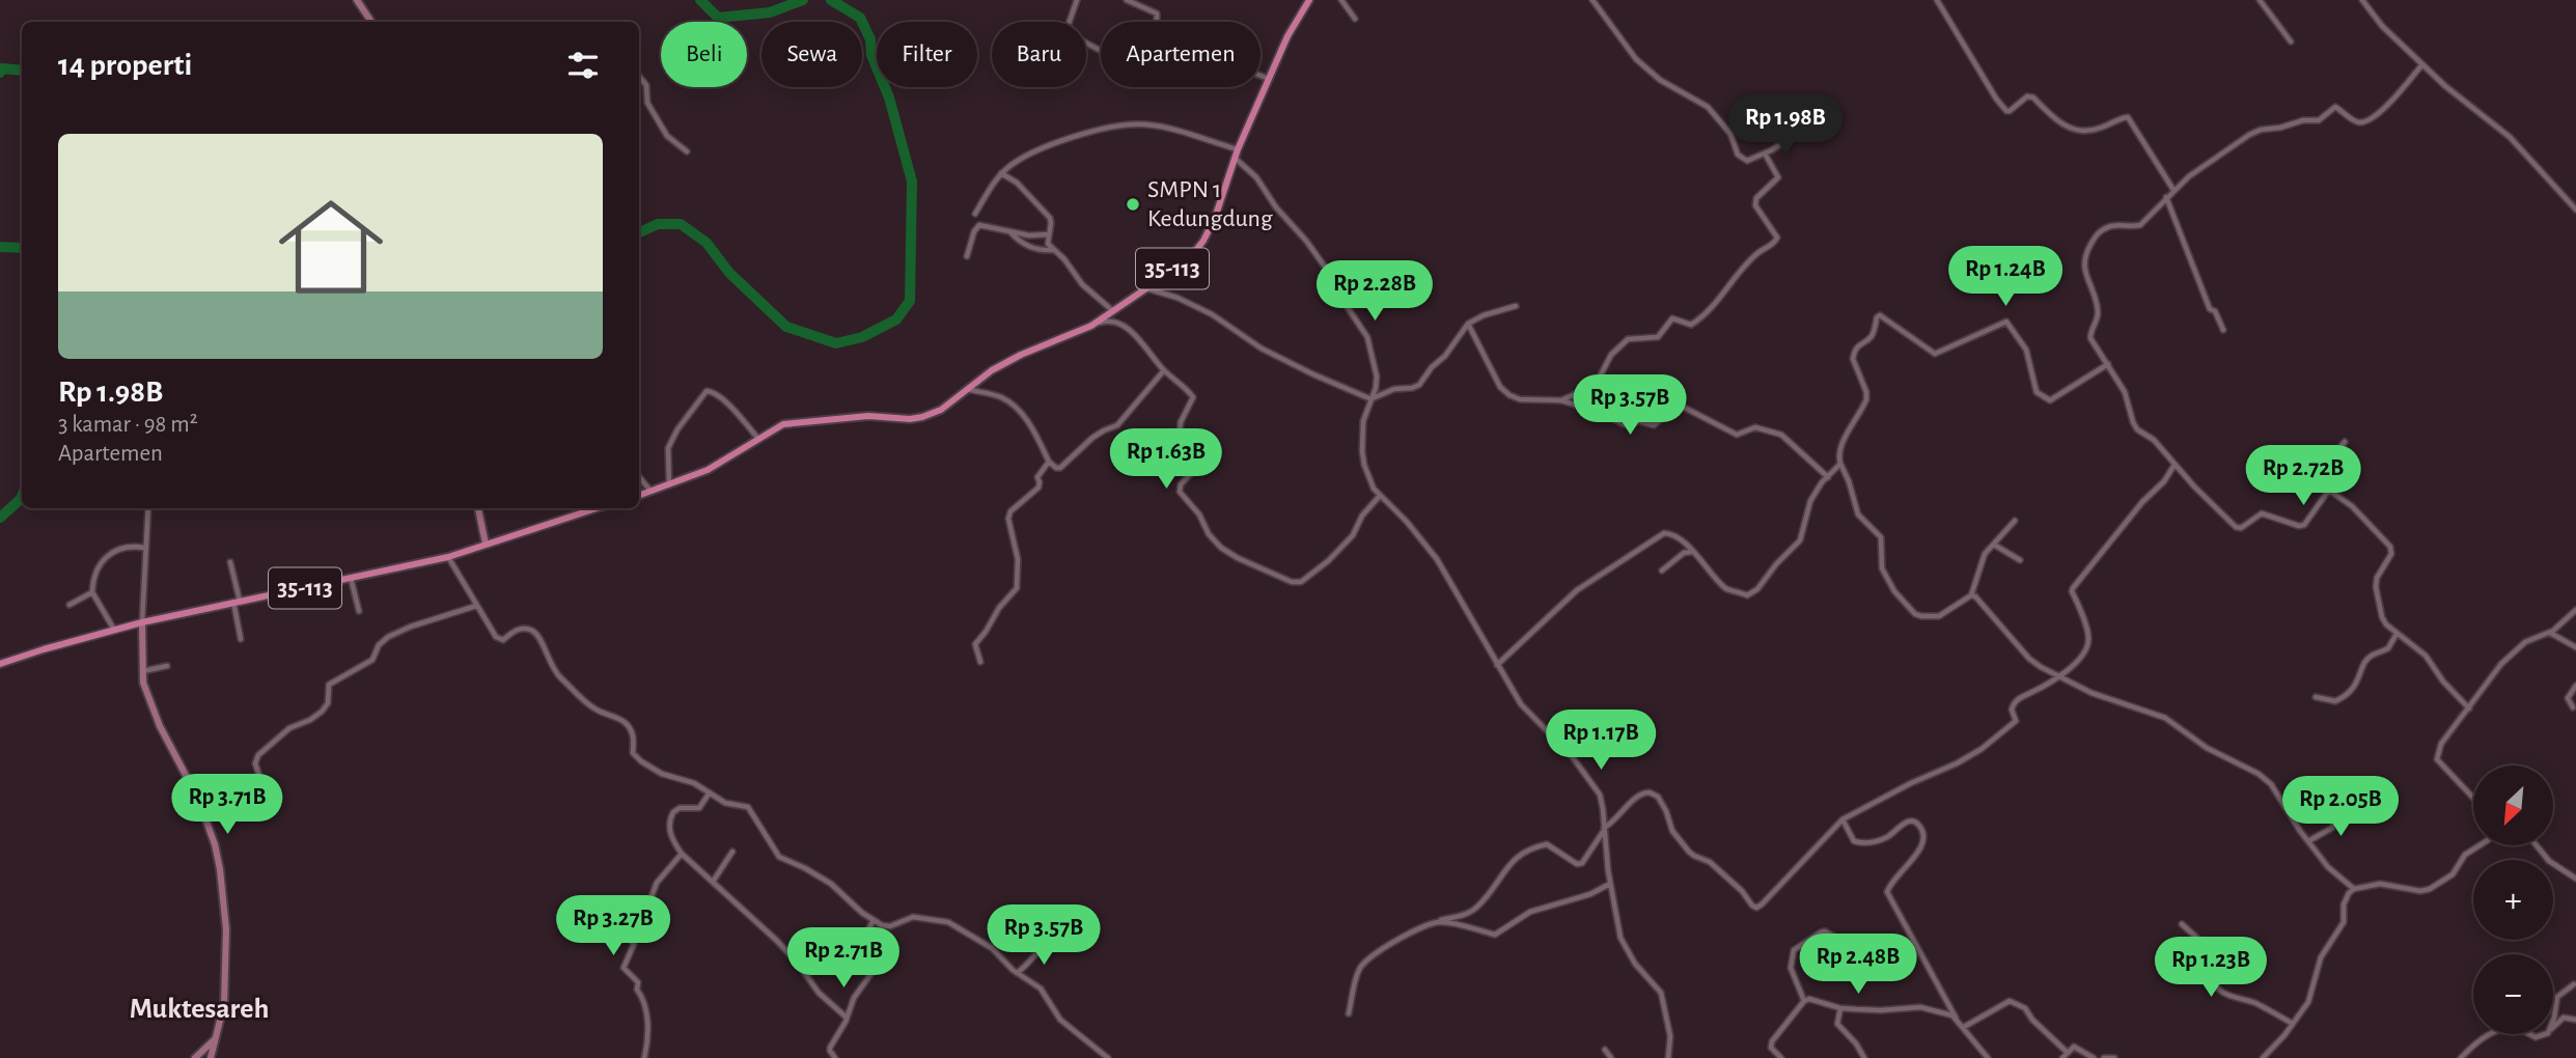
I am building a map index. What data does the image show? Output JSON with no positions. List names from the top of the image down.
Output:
{
  "streets": {
    "main road": ["35-113"]
  },
  "districts": ["Muktesareh"],
  "places": ["SMPN 1 Kedungdung"],
  "north": "bottom left",
  "page": {
    "chip": [
      "Beli",
      "Sewa",
      "Filter",
      "Baru",
      "Apartemen"
    ],
    "heading": "14 properti",
    "price": [
      "Rp 1.98B",
      "Rp 1.24B",
      "Rp 2.28B",
      "Rp 3.57B",
      "Rp 1.63B",
      "Rp 2.72B",
      "Rp 1.17B",
      "Rp 3.71B",
      "Rp 2.05B",
      "Rp 3.27B",
      "Rp 3.57B",
      "Rp 2.71B",
      "Rp 2.48B",
      "Rp 1.23B"
    ],
    "list": [
      {
        "name": "Rp 1.98B",
        "note": "3 kamar · 98 m² · Apartemen"
      }
    ],
    "map_buttons": ["+", "−"]
  }
}
